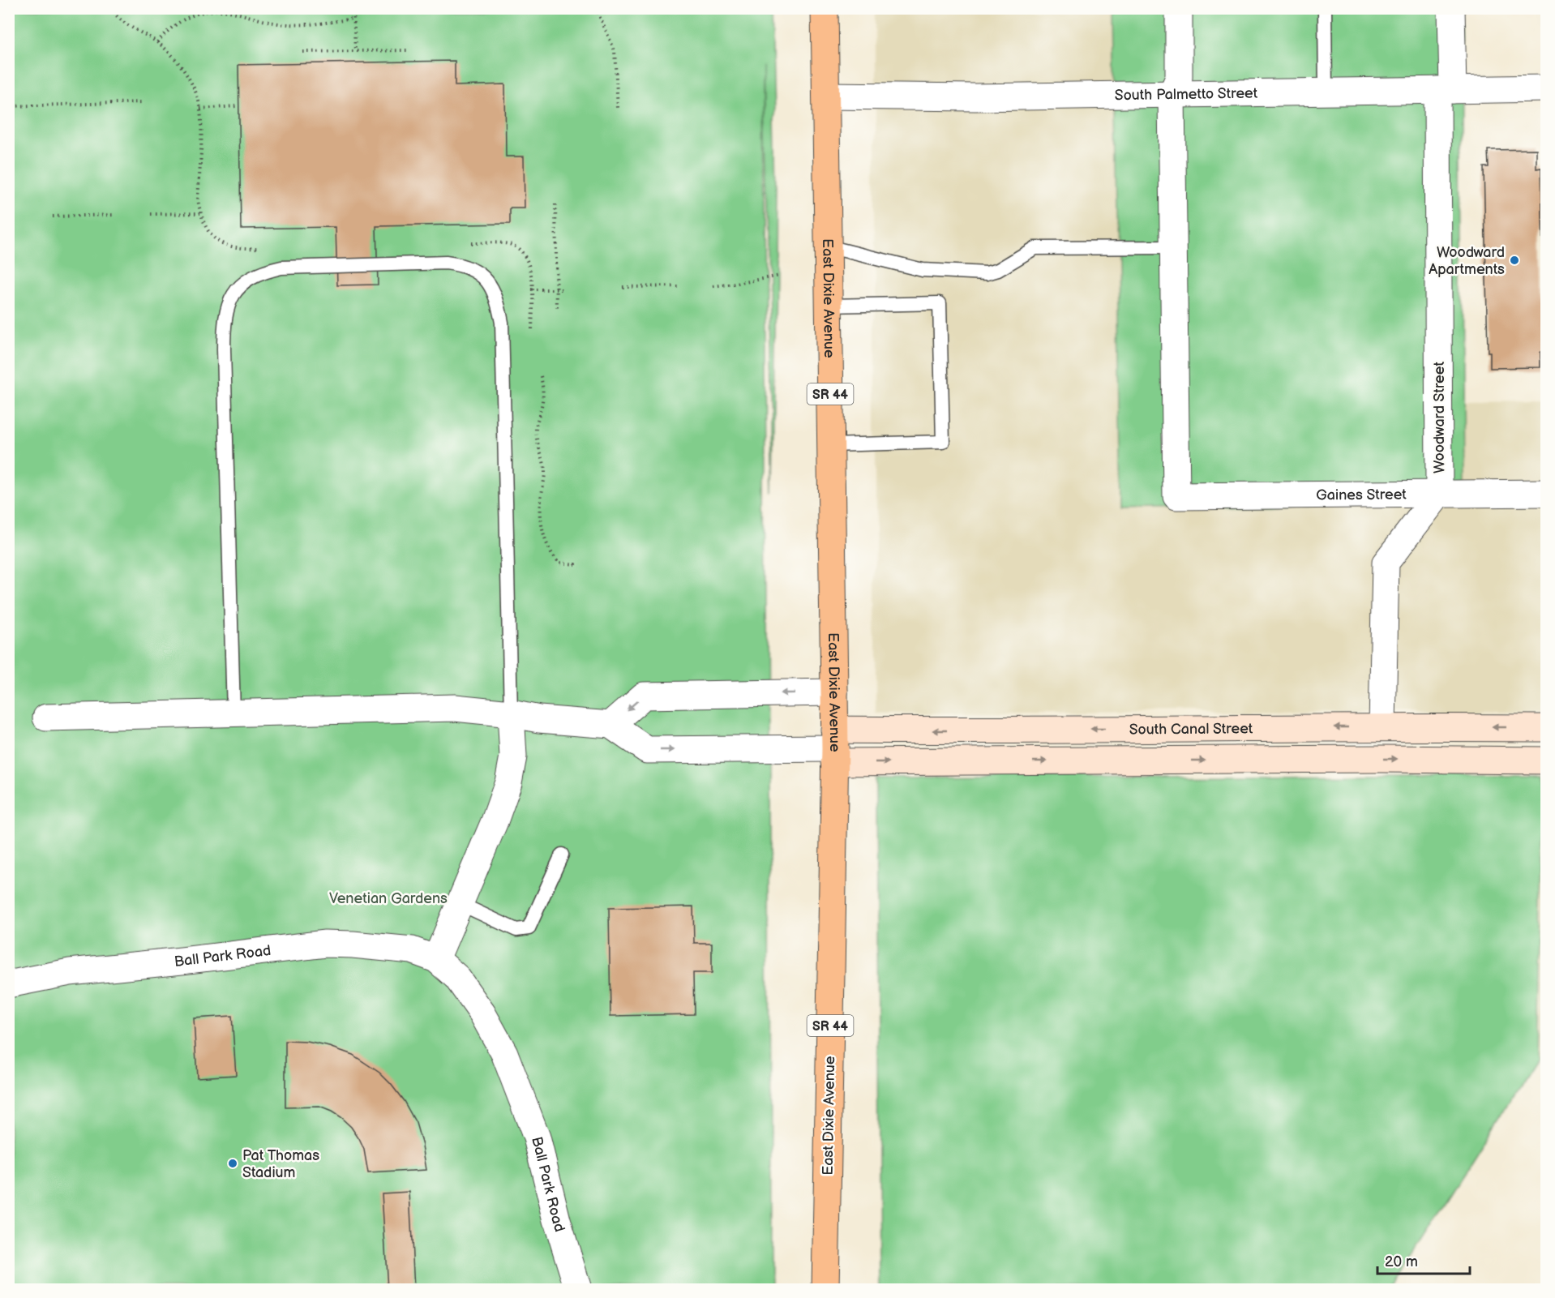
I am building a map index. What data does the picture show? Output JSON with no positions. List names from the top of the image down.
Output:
{
  "streets": {
    "main road": ["East Dixie Avenue", "SR 44"],
    "street": [
      "South Palmetto Street",
      "Woodward Street",
      "Gaines Street",
      "South Canal Street",
      "Ball Park Road"
    ]
  },
  "crossings": [
    ["South Palmetto Street", "East Dixie Avenue"],
    ["South Palmetto Street", "SR 44"],
    ["South Palmetto Street", "Woodward Street"],
    ["East Dixie Avenue", "SR 44"],
    ["East Dixie Avenue", "South Canal Street"],
    ["Woodward Street", "Gaines Street"],
    ["Woodward Street", "South Canal Street"]
  ],
  "parks": ["Venetian Gardens"],
  "places": ["Woodward Apartments", "Pat Thomas Stadium"],
  "scale_bar": "20 m"
}
